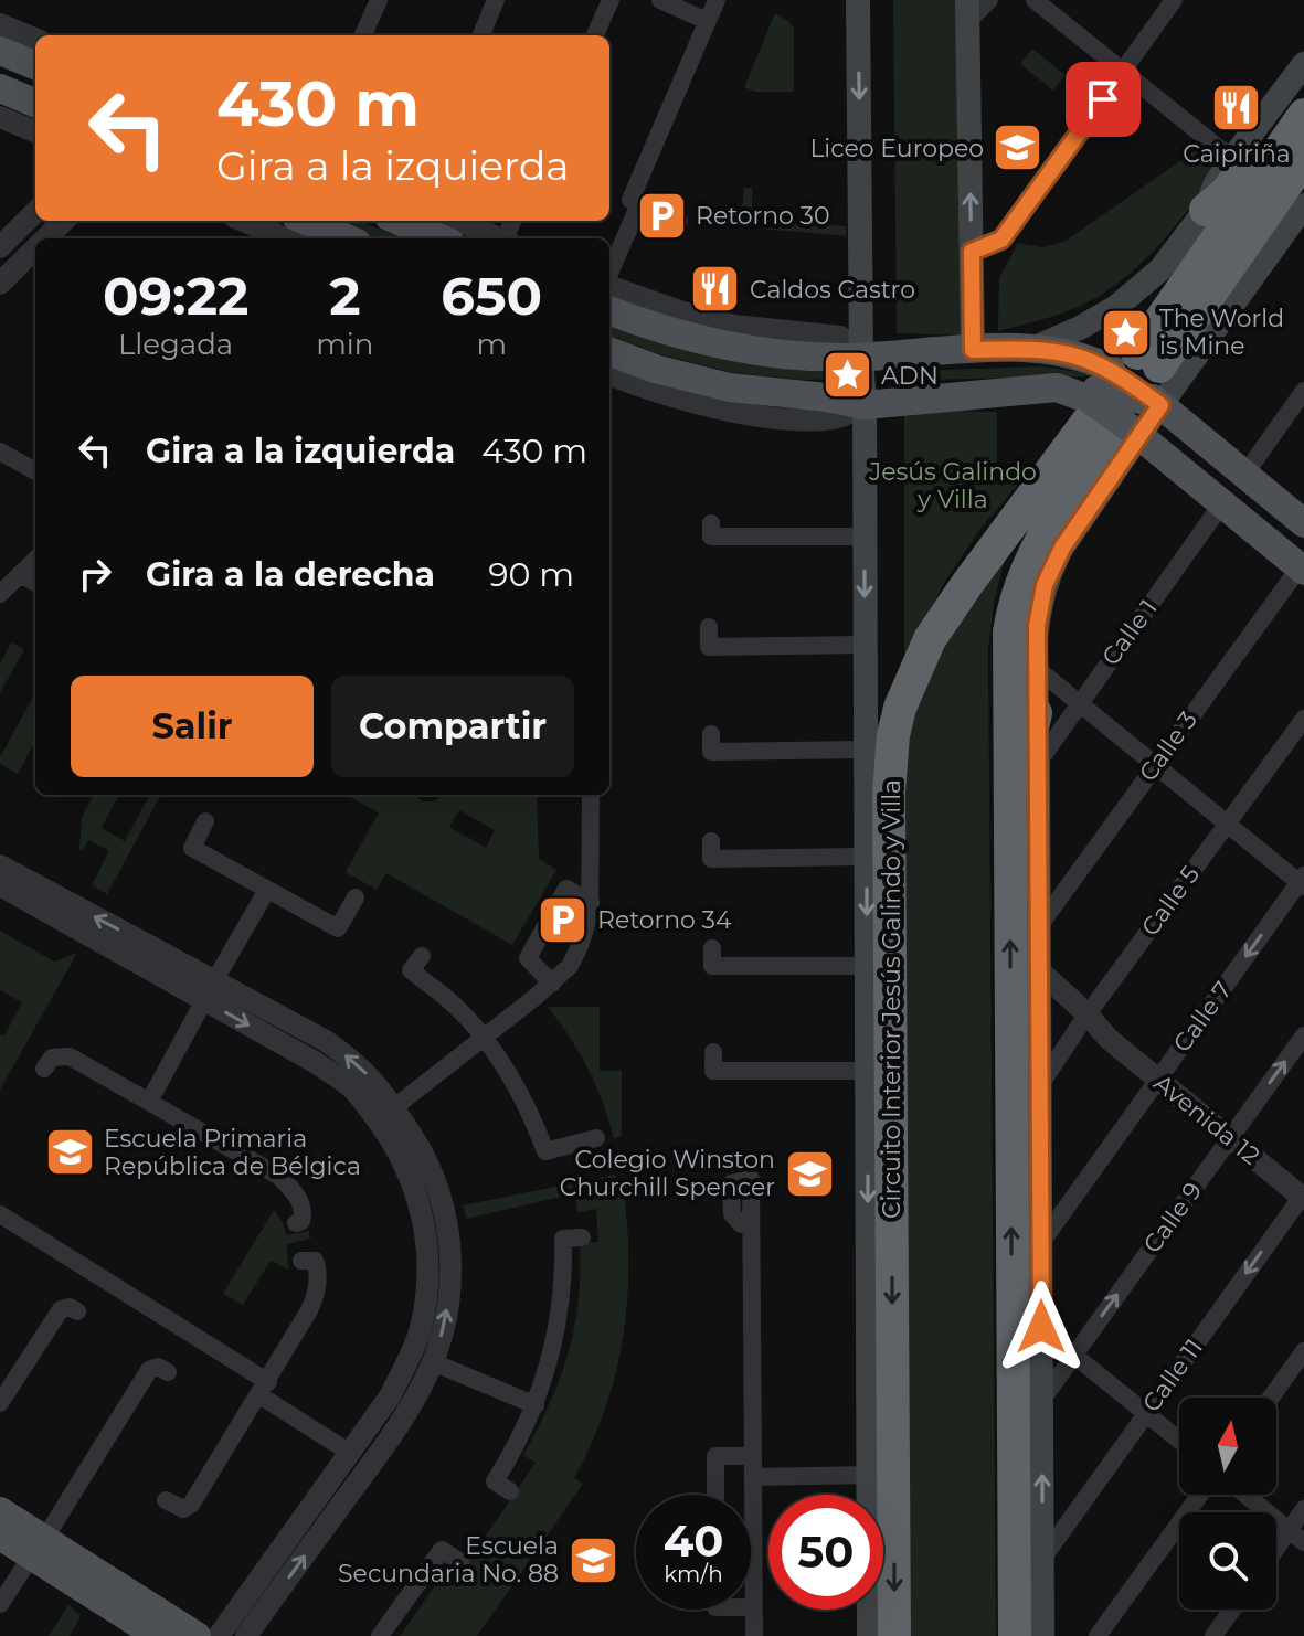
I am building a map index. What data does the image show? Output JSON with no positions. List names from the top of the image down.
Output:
{
  "streets": {
    "highway": ["Circuito Interior Jesús Galindo y Villa"],
    "street": [
      "Calle 1",
      "Calle 3",
      "Calle 5",
      "Calle 7",
      "Avenida 12",
      "Calle 9",
      "Calle 11"
    ]
  },
  "crossings": [
    ["Calle 5", "Avenida 12"],
    ["Calle 7", "Avenida 12"],
    ["Avenida 12", "Calle 9"],
    ["Avenida 12", "Calle 11"]
  ],
  "one_way": ["Calle 7", "Calle 9", "Calle 11"],
  "parks": ["Jesús Galindo y Villa"],
  "places": {
    "restaurant": ["Caipiriña", "Caldos Castro"],
    "school or university": [
      "Liceo Europeo",
      "Escuela Primaria República de Bélgica",
      "Colegio Winston Churchill Spencer",
      "Escuela Secundaria No. 88"
    ],
    "parking": ["Retorno 30", "Retorno 34"],
    "place": ["The World is Mine", "ADN"]
  },
  "north": "top",
  "page": {
    "turn": ["430 m", "Gira a la izquierda"],
    "eta": [
      "09:22",
      "Llegada",
      "2",
      "min",
      "650",
      "m"
    ],
    "list": [
      {
        "name": "Gira a la izquierda",
        "value": "430 m"
      },
      {
        "name": "Gira a la derecha",
        "value": "90 m"
      }
    ],
    "buttons": ["Salir", "Compartir"],
    "speed": "40 km/h",
    "limit": "50"
  }
}
